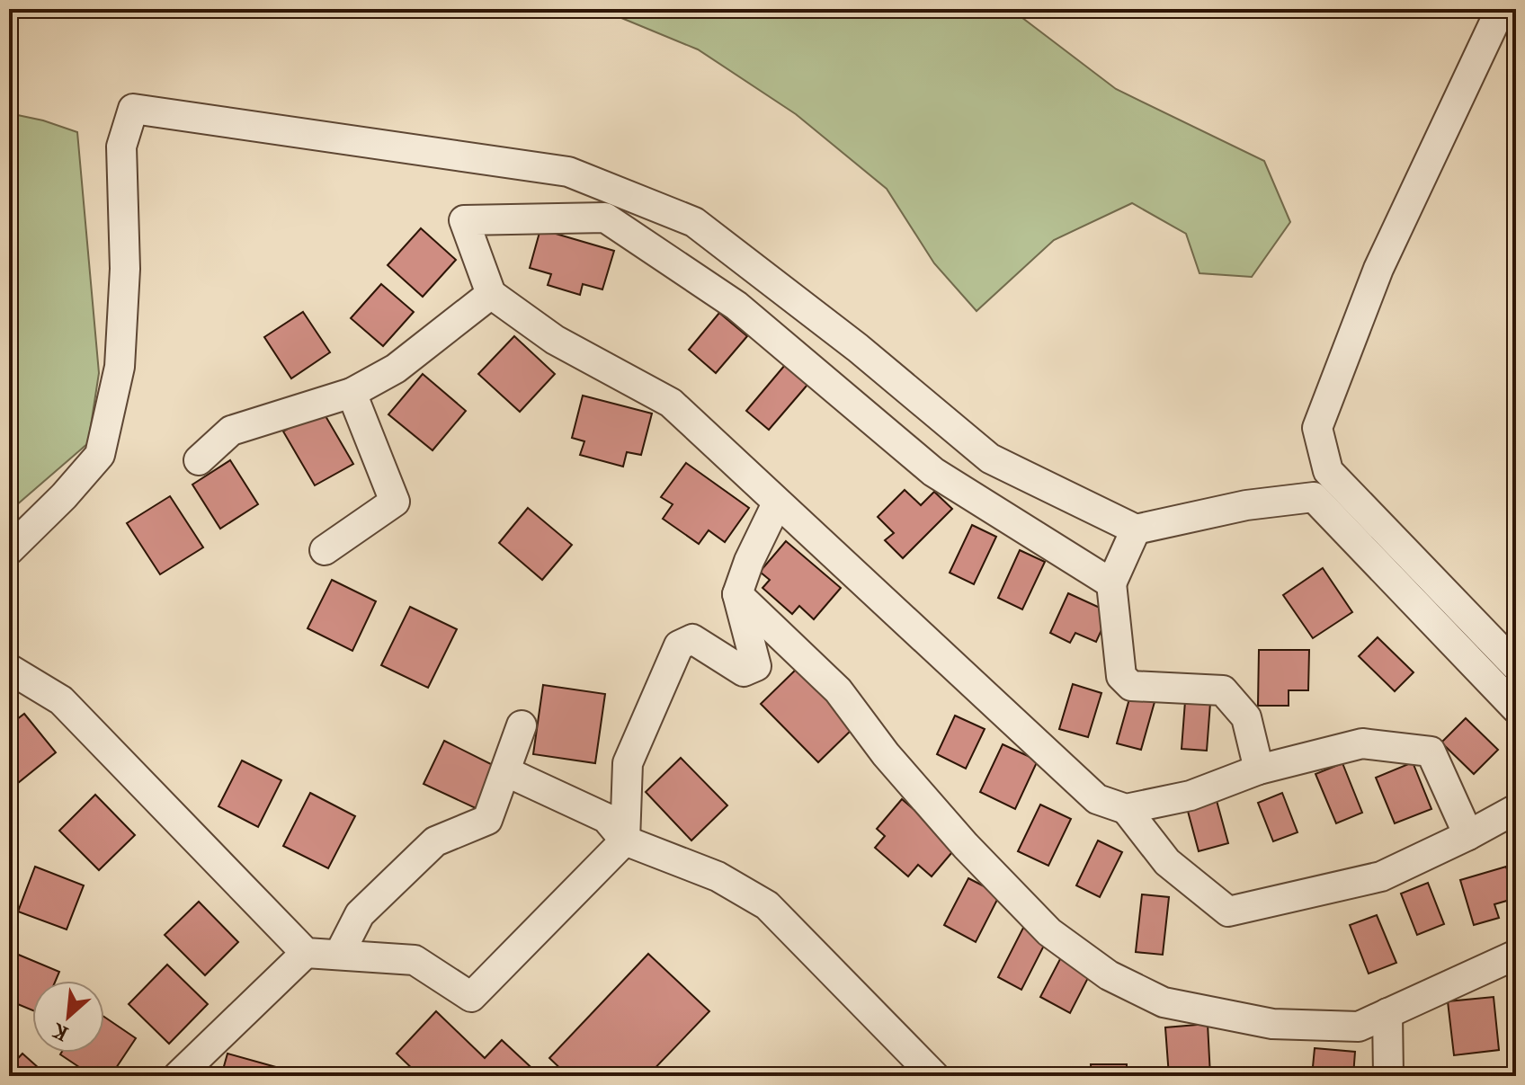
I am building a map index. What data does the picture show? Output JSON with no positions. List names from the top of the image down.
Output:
{
  "north": "bottom left"
}
